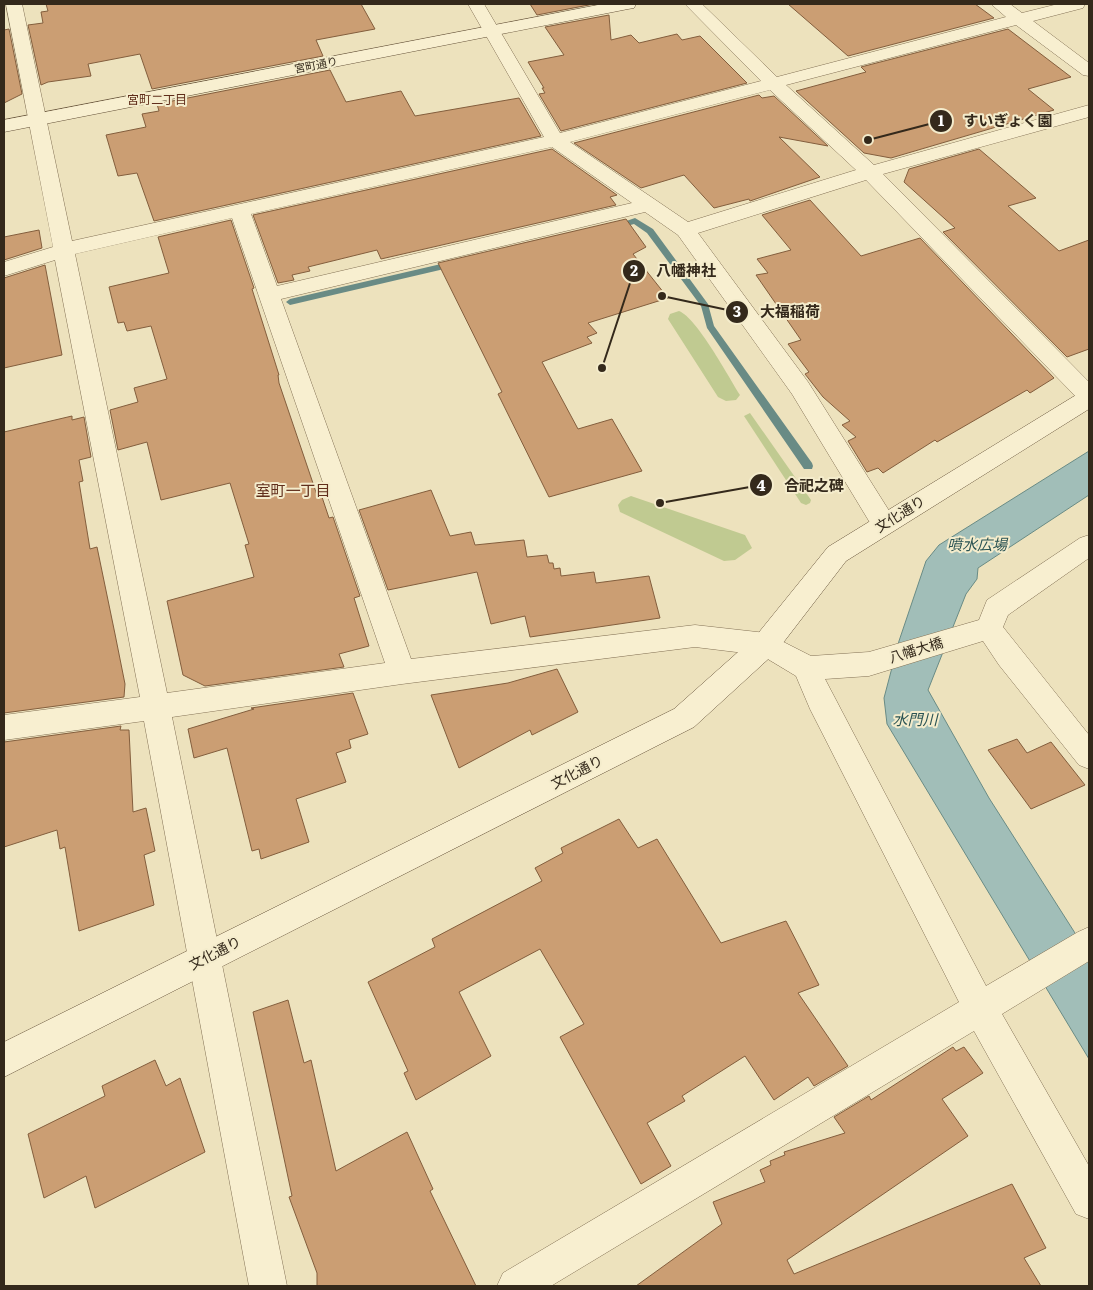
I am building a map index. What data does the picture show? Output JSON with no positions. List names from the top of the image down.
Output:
{
  "streets": {
    "street": ["宮町通り", "文化通り", "八幡大橋"]
  },
  "districts": ["宮町二丁目", "室町一丁目"],
  "water": ["噴水広場", "水門川"],
  "places": [
    "すいぎょく園",
    "大福稲荷",
    "八幡神社",
    "合祀之碑"
  ]
}
